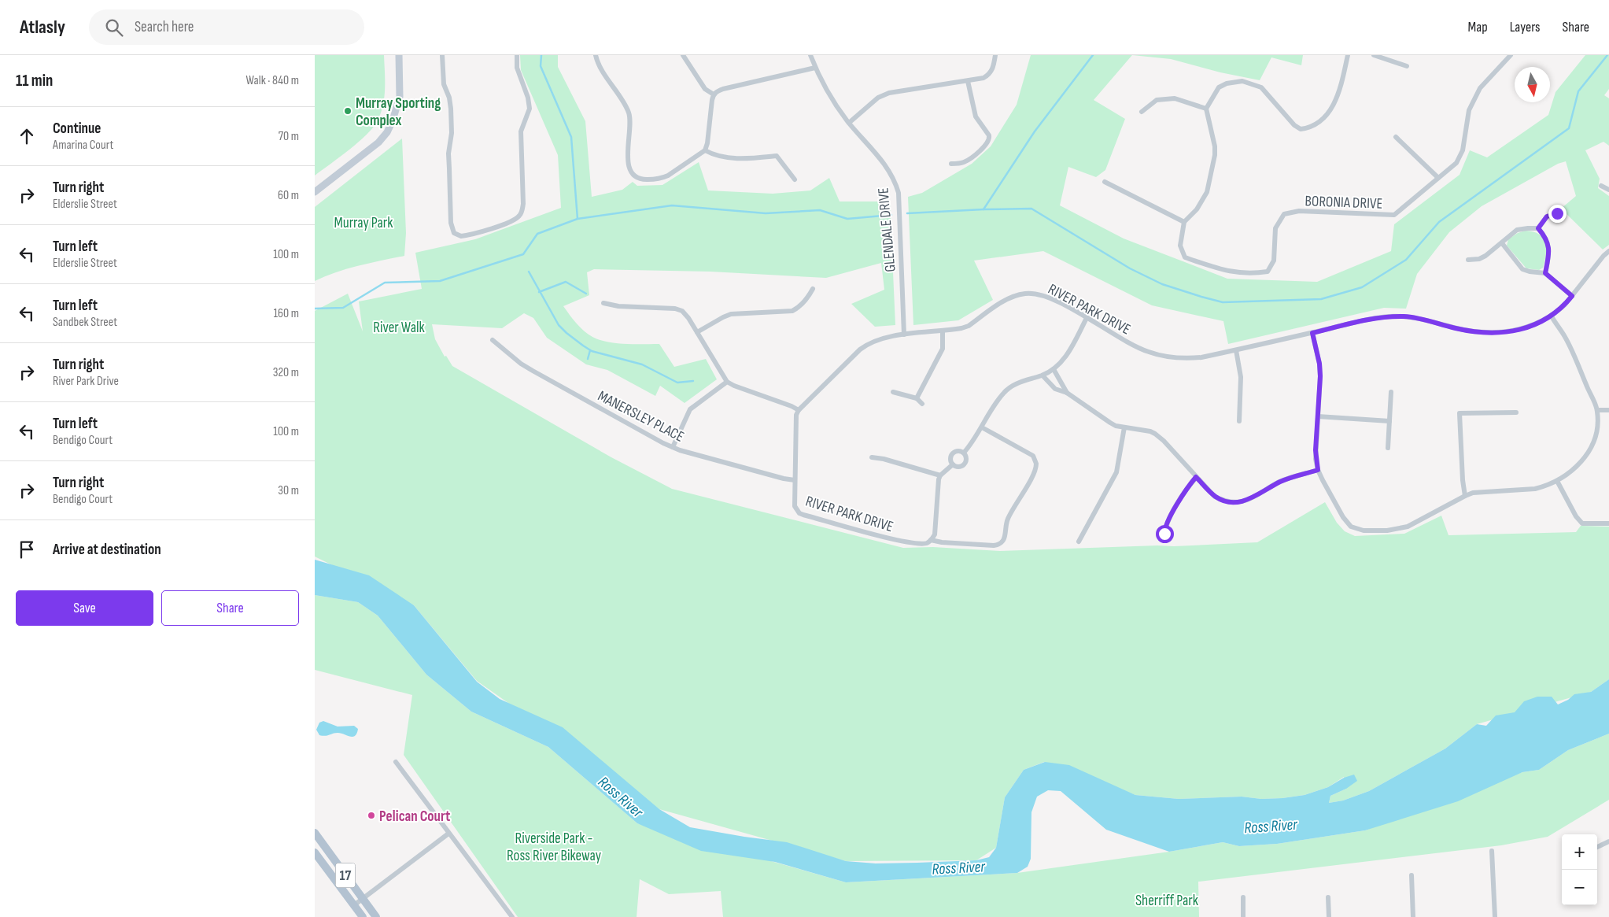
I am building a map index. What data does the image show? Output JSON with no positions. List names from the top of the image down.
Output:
{
  "streets": {
    "main road": ["17"],
    "street": [
      "BORONIA DRIVE",
      "GLENDALE DRIVE",
      "RIVER PARK DRIVE",
      "MANERSLEY PLACE"
    ]
  },
  "crossings": [
    ["GLENDALE DRIVE", "RIVER PARK DRIVE"],
    ["RIVER PARK DRIVE", "MANERSLEY PLACE"]
  ],
  "water": ["Ross River"],
  "parks": [
    "Murray Park",
    "River Walk",
    "Riverside Park - Ross River Bikeway",
    "Sherriff Park"
  ],
  "places": ["Murray Sporting Complex", "Pelican Court"],
  "north": "bottom",
  "page": {
    "header": "Atlasly",
    "search": "Search here",
    "nav": ["Map", "Layers", "Share"],
    "heading": ["11 min", "Walk · 840 m"],
    "list": [
      ["Continue", "Amarina Court", "70 m"],
      ["Turn right", "Elderslie Street", "60 m"],
      ["Turn left", "Elderslie Street", "100 m"],
      ["Turn left", "Sandbek Street", "160 m"],
      ["Turn right", "River Park Drive", "320 m"],
      ["Turn left", "Bendigo Court", "100 m"],
      ["Turn right", "Bendigo Court", "30 m"],
      "Arrive at destination"
    ],
    "buttons": ["Save", "Share"],
    "map_buttons": ["+", "−"]
  }
}
